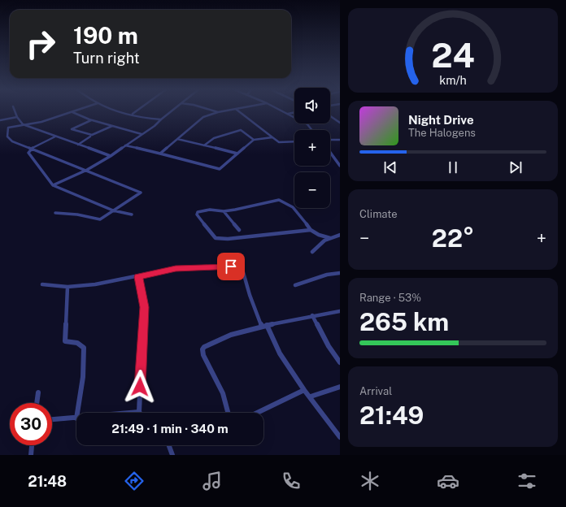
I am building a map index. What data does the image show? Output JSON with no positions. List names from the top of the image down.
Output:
{
  "page": {
    "turn": ["190 m", "Turn right"],
    "map_buttons": ["+", "−"],
    "song": ["Night Drive", "The Halogens"],
    "tile": [
      "Climate",
      ["Range · 53%", "265 km"],
      ["Arrival", "21:49"]
    ],
    "heat": ["−", "22°", "+"],
    "limit": "30",
    "trip": "21:49 · 1 min · 340 m",
    "tabs": "21:48",
    "gauge": ["24", "km/h"]
  }
}
